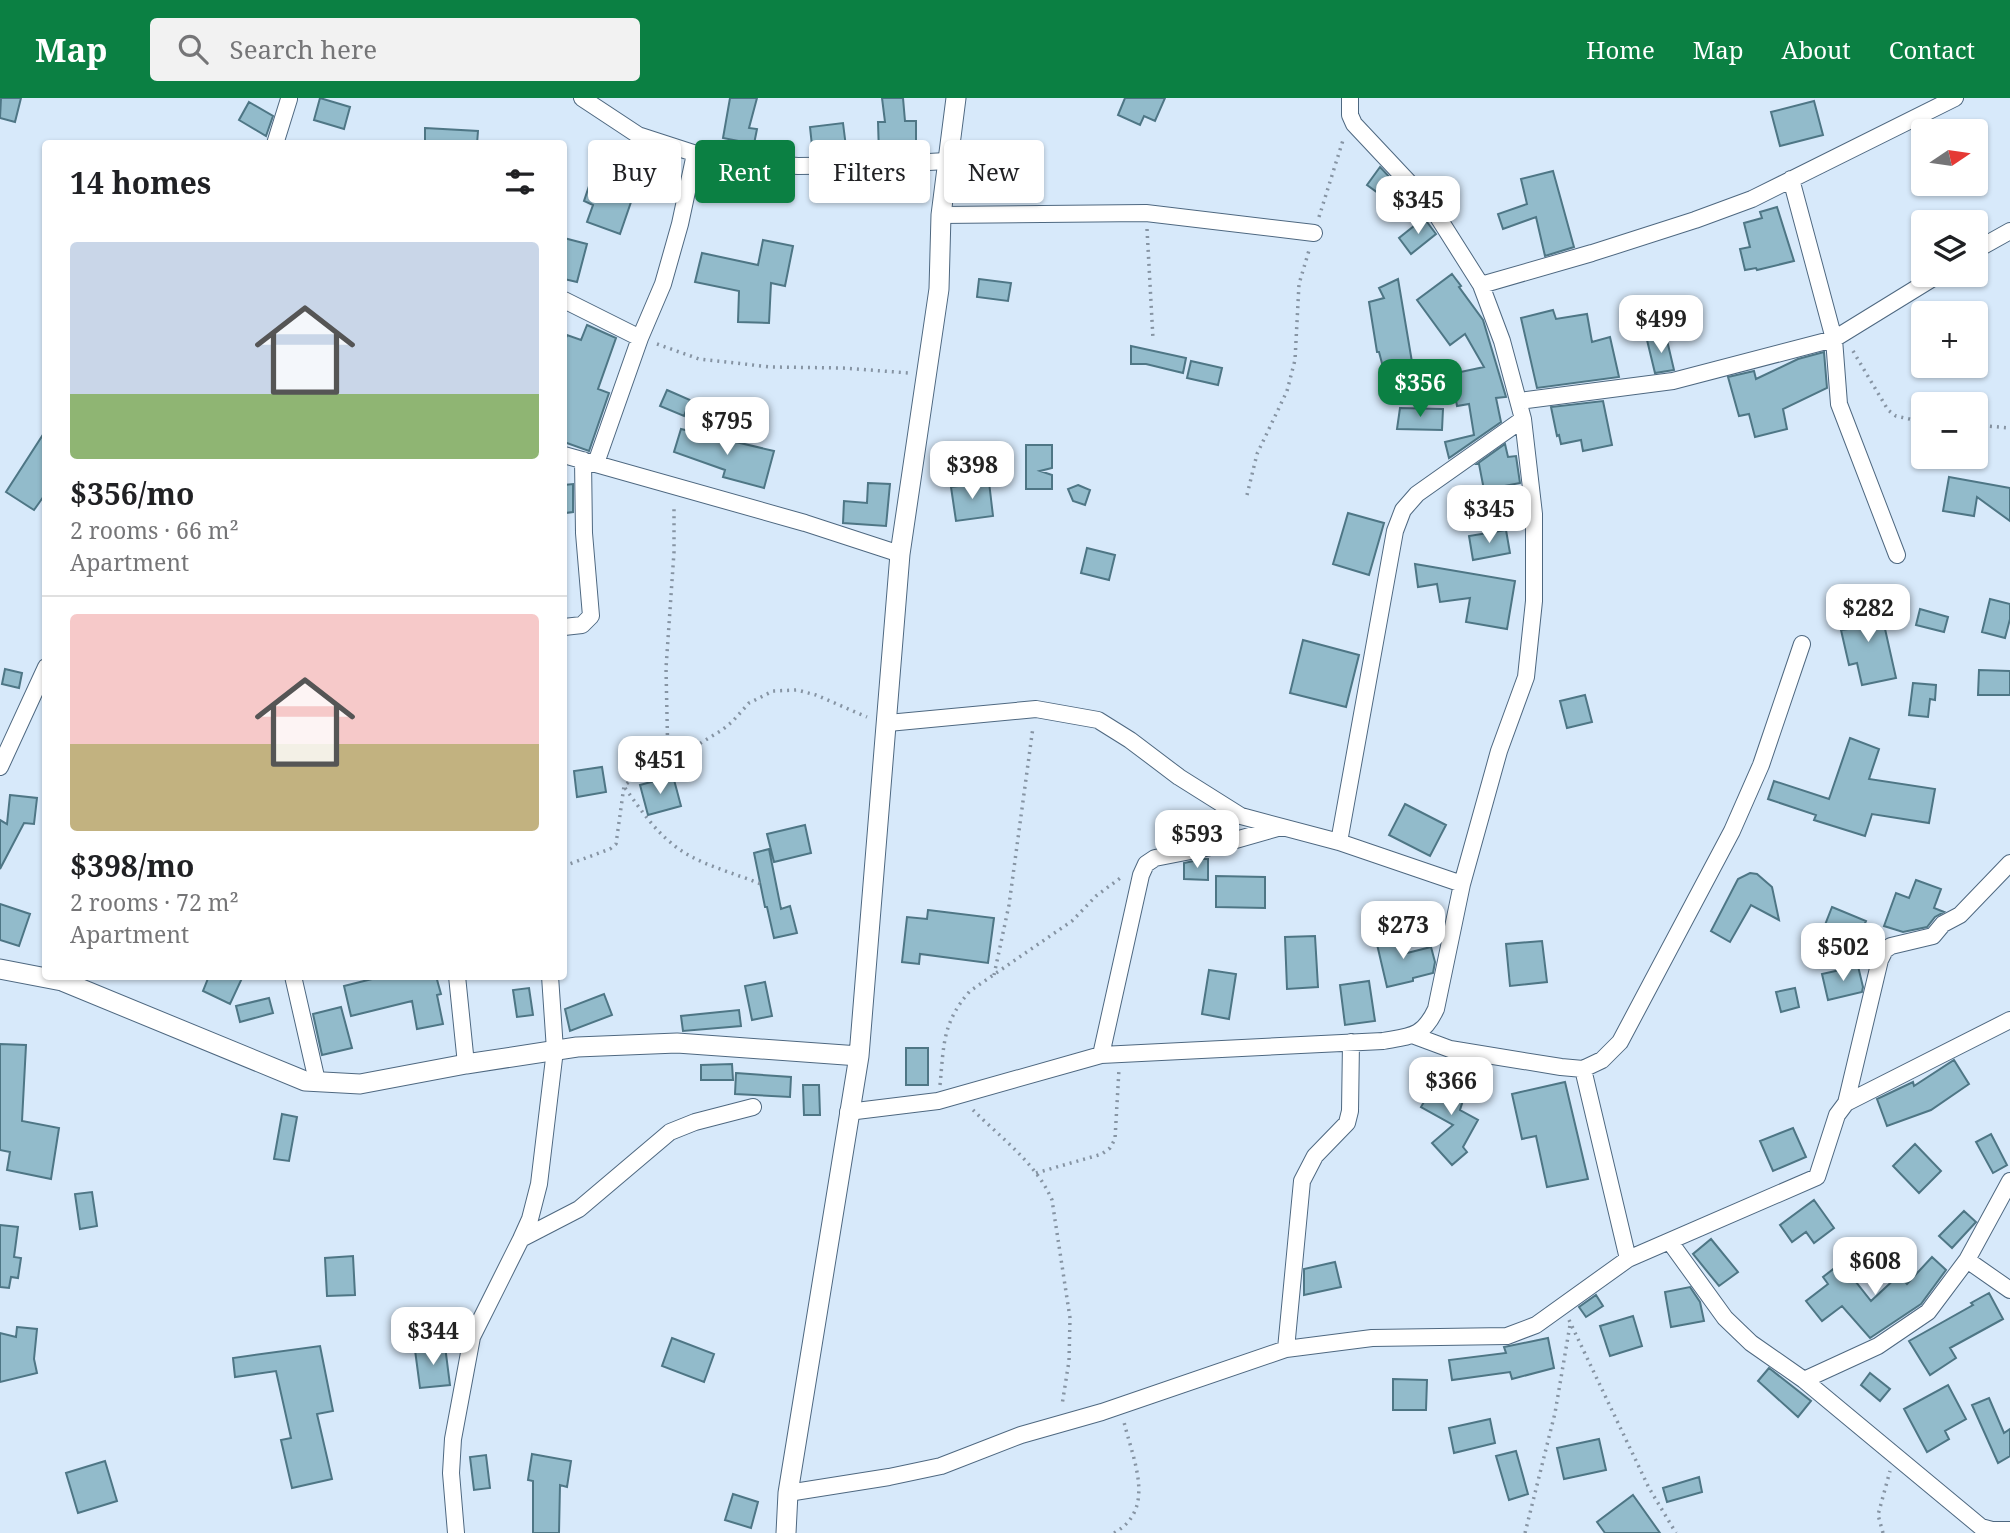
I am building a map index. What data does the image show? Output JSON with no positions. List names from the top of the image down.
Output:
{
  "north": "right",
  "page": {
    "header": "Map",
    "search": "Search here",
    "nav": [
      "Home",
      "Map",
      "About",
      "Contact"
    ],
    "map_buttons": ["+", "−"],
    "chip": [
      "Buy",
      "Rent",
      "Filters",
      "New"
    ],
    "heading": "14 homes",
    "price": [
      "$345",
      "$499",
      "$356",
      "$795",
      "$398",
      "$345",
      "$282",
      "$451",
      "$593",
      "$273",
      "$502",
      "$366",
      "$608",
      "$344"
    ],
    "list": [
      {
        "name": "$356/mo",
        "note": "2 rooms · 66 m² · Apartment"
      },
      {
        "name": "$398/mo",
        "note": "2 rooms · 72 m² · Apartment"
      }
    ]
  }
}
